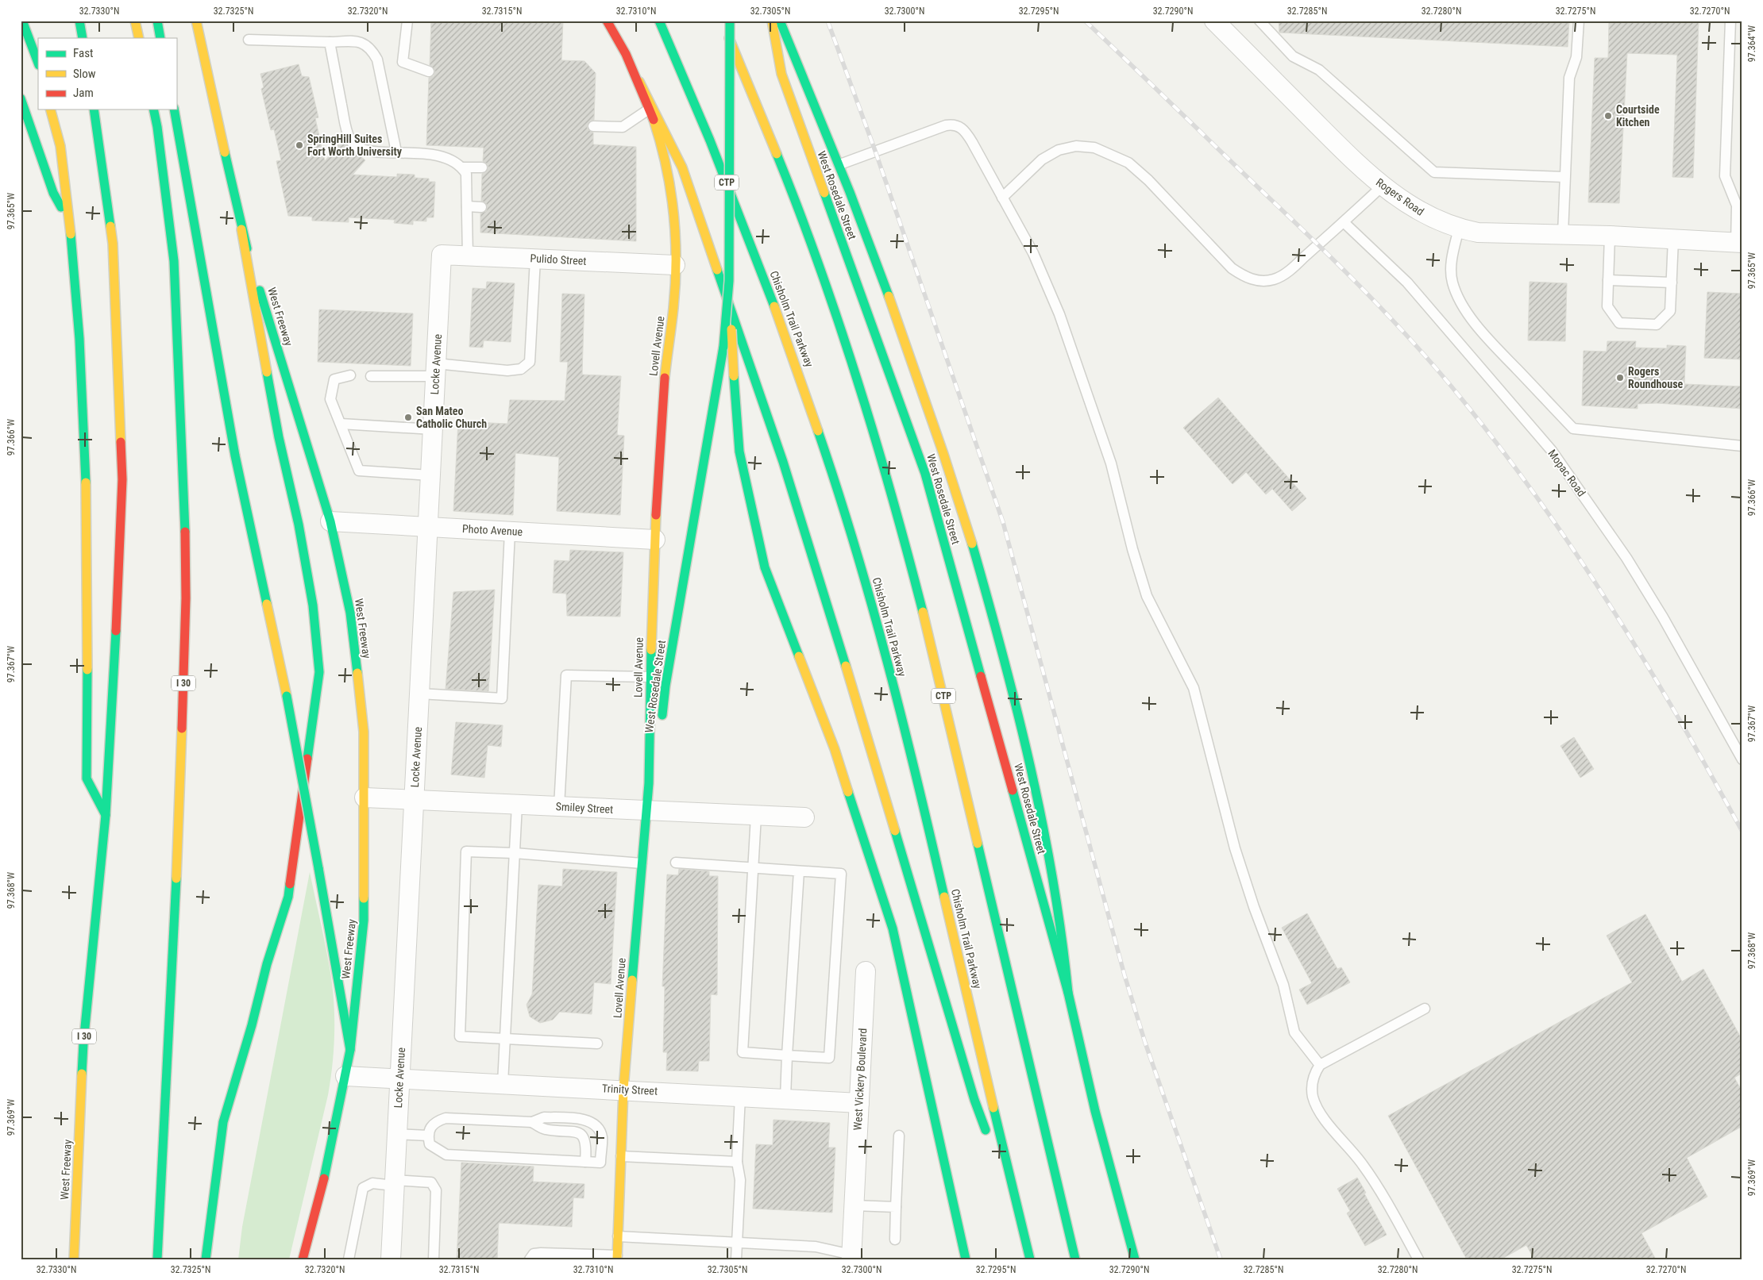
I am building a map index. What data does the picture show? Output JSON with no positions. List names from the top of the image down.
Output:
{
  "streets": {
    "main road": [
      "CTP",
      "West Rosedale Street",
      "West Freeway",
      "Chisholm Trail Parkway",
      "Lovell Avenue",
      "I 30"
    ],
    "street": [
      "Rogers Road",
      "Pulido Street",
      "Locke Avenue",
      "Photo Avenue",
      "Smiley Street",
      "West Vickery Boulevard",
      "Trinity Street"
    ],
    "lane": ["Mopac Road"]
  },
  "crossings": [
    ["West Rosedale Street", "Lovell Avenue"],
    ["West Rosedale Street", "Smiley Street"],
    ["Pulido Street", "Lovell Avenue"],
    ["Pulido Street", "Locke Avenue"],
    ["West Freeway", "Photo Avenue"],
    ["West Freeway", "Smiley Street"],
    ["West Freeway", "Trinity Street"],
    ["Lovell Avenue", "Photo Avenue"],
    ["Lovell Avenue", "Smiley Street"],
    ["Lovell Avenue", "Trinity Street"],
    ["Locke Avenue", "Photo Avenue"],
    ["Locke Avenue", "Smiley Street"],
    ["Locke Avenue", "Trinity Street"],
    ["West Vickery Boulevard", "Trinity Street"]
  ],
  "places": [
    "Courtside Kitchen",
    "SpringHill Suites Fort Worth University",
    "Rogers Roundhouse",
    "San Mateo Catholic Church"
  ],
  "legend": ["Fast", "Slow", "Jam"],
  "coordinates": [
    "32.7330°N",
    "32.7325°N",
    "32.7320°N",
    "32.7315°N",
    "32.7310°N",
    "32.7305°N",
    "32.7300°N",
    "32.7295°N",
    "32.7290°N",
    "32.7285°N",
    "32.7280°N",
    "32.7275°N",
    "32.7270°N",
    "97.364°W",
    "97.365°W",
    "97.366°W",
    "97.367°W",
    "97.368°W",
    "97.369°W"
  ]
}
